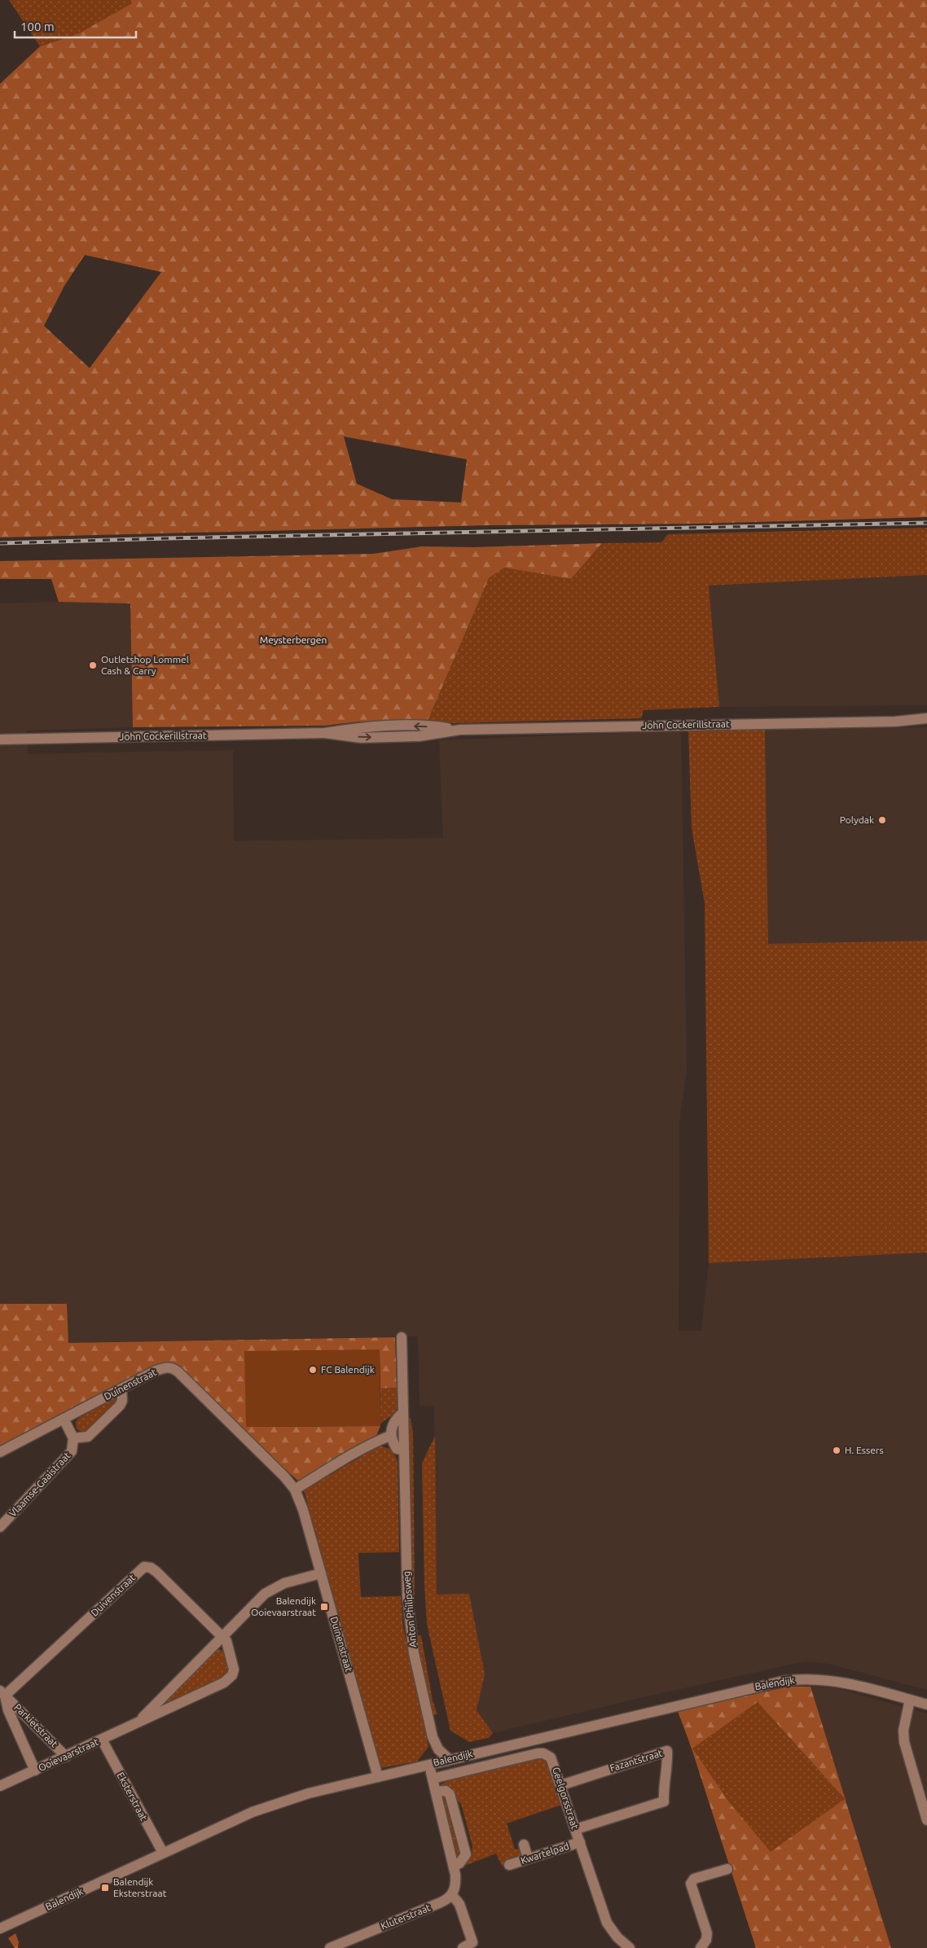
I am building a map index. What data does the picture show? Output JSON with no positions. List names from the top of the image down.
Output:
{
  "streets": {
    "street": [
      "John Cockerillstraat",
      "Duinenstraat",
      "Vlaamse-Gaaistraat",
      "Duivenstraat",
      "Anton Philipsweg",
      "Balendijk",
      "Parkietstraat",
      "Ooievaarstraat",
      "Fazantstraat",
      "Eksterstraat",
      "Geelgorsstraat",
      "Kwartelpad",
      "Kluterstraat"
    ]
  },
  "crossings": [
    ["Duinenstraat", "Vlaamse-Gaaistraat"],
    ["Duinenstraat", "Balendijk"],
    ["Duinenstraat", "Ooievaarstraat"],
    ["Duivenstraat", "Parkietstraat"],
    ["Duivenstraat", "Ooievaarstraat"],
    ["Anton Philipsweg", "Balendijk"],
    ["Balendijk", "Eksterstraat"],
    ["Parkietstraat", "Ooievaarstraat"],
    ["Ooievaarstraat", "Eksterstraat"],
    ["Fazantstraat", "Geelgorsstraat"],
    ["Geelgorsstraat", "Kwartelpad"]
  ],
  "parks": ["Meysterbergen"],
  "places": {
    "other": [
      "Outletshop Lommel Cash & Carry",
      "Polydak",
      "FC Balendijk",
      "H. Essers"
    ],
    "transit": ["Balendijk Ooievaarstraat", "Balendijk Eksterstraat"]
  },
  "scale_bar": "100 m"
}
